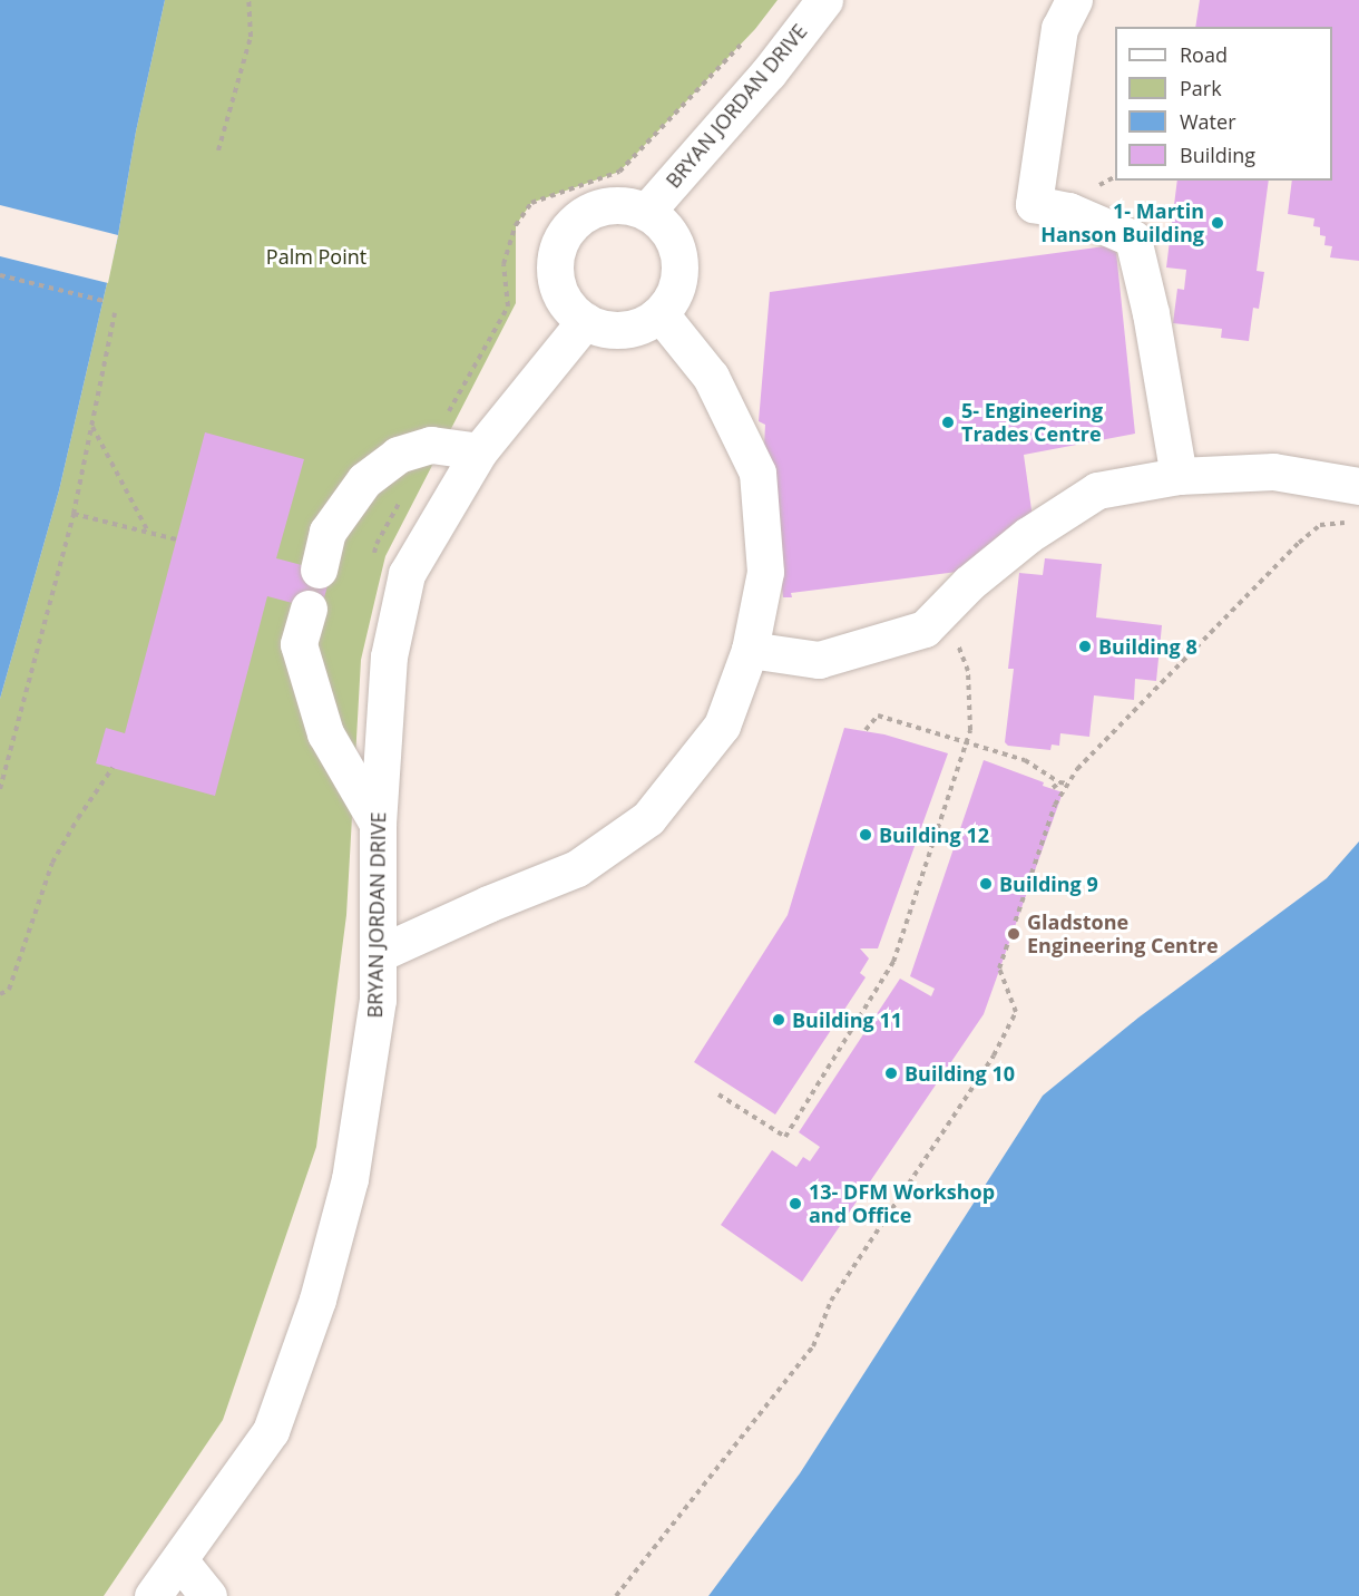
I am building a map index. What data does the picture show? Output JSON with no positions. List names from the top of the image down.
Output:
{
  "streets": {
    "main road": ["BRYAN JORDAN DRIVE"]
  },
  "parks": ["Palm Point"],
  "places": [
    "1- Martin Hanson Building",
    "5- Engineering Trades Centre",
    "Building 8",
    "Building 12",
    "Building 9",
    "Gladstone Engineering Centre",
    "Building 11",
    "Building 10",
    "13- DFM Workshop and Office"
  ],
  "legend": [
    "Road",
    "Park",
    "Water",
    "Building"
  ]
}
